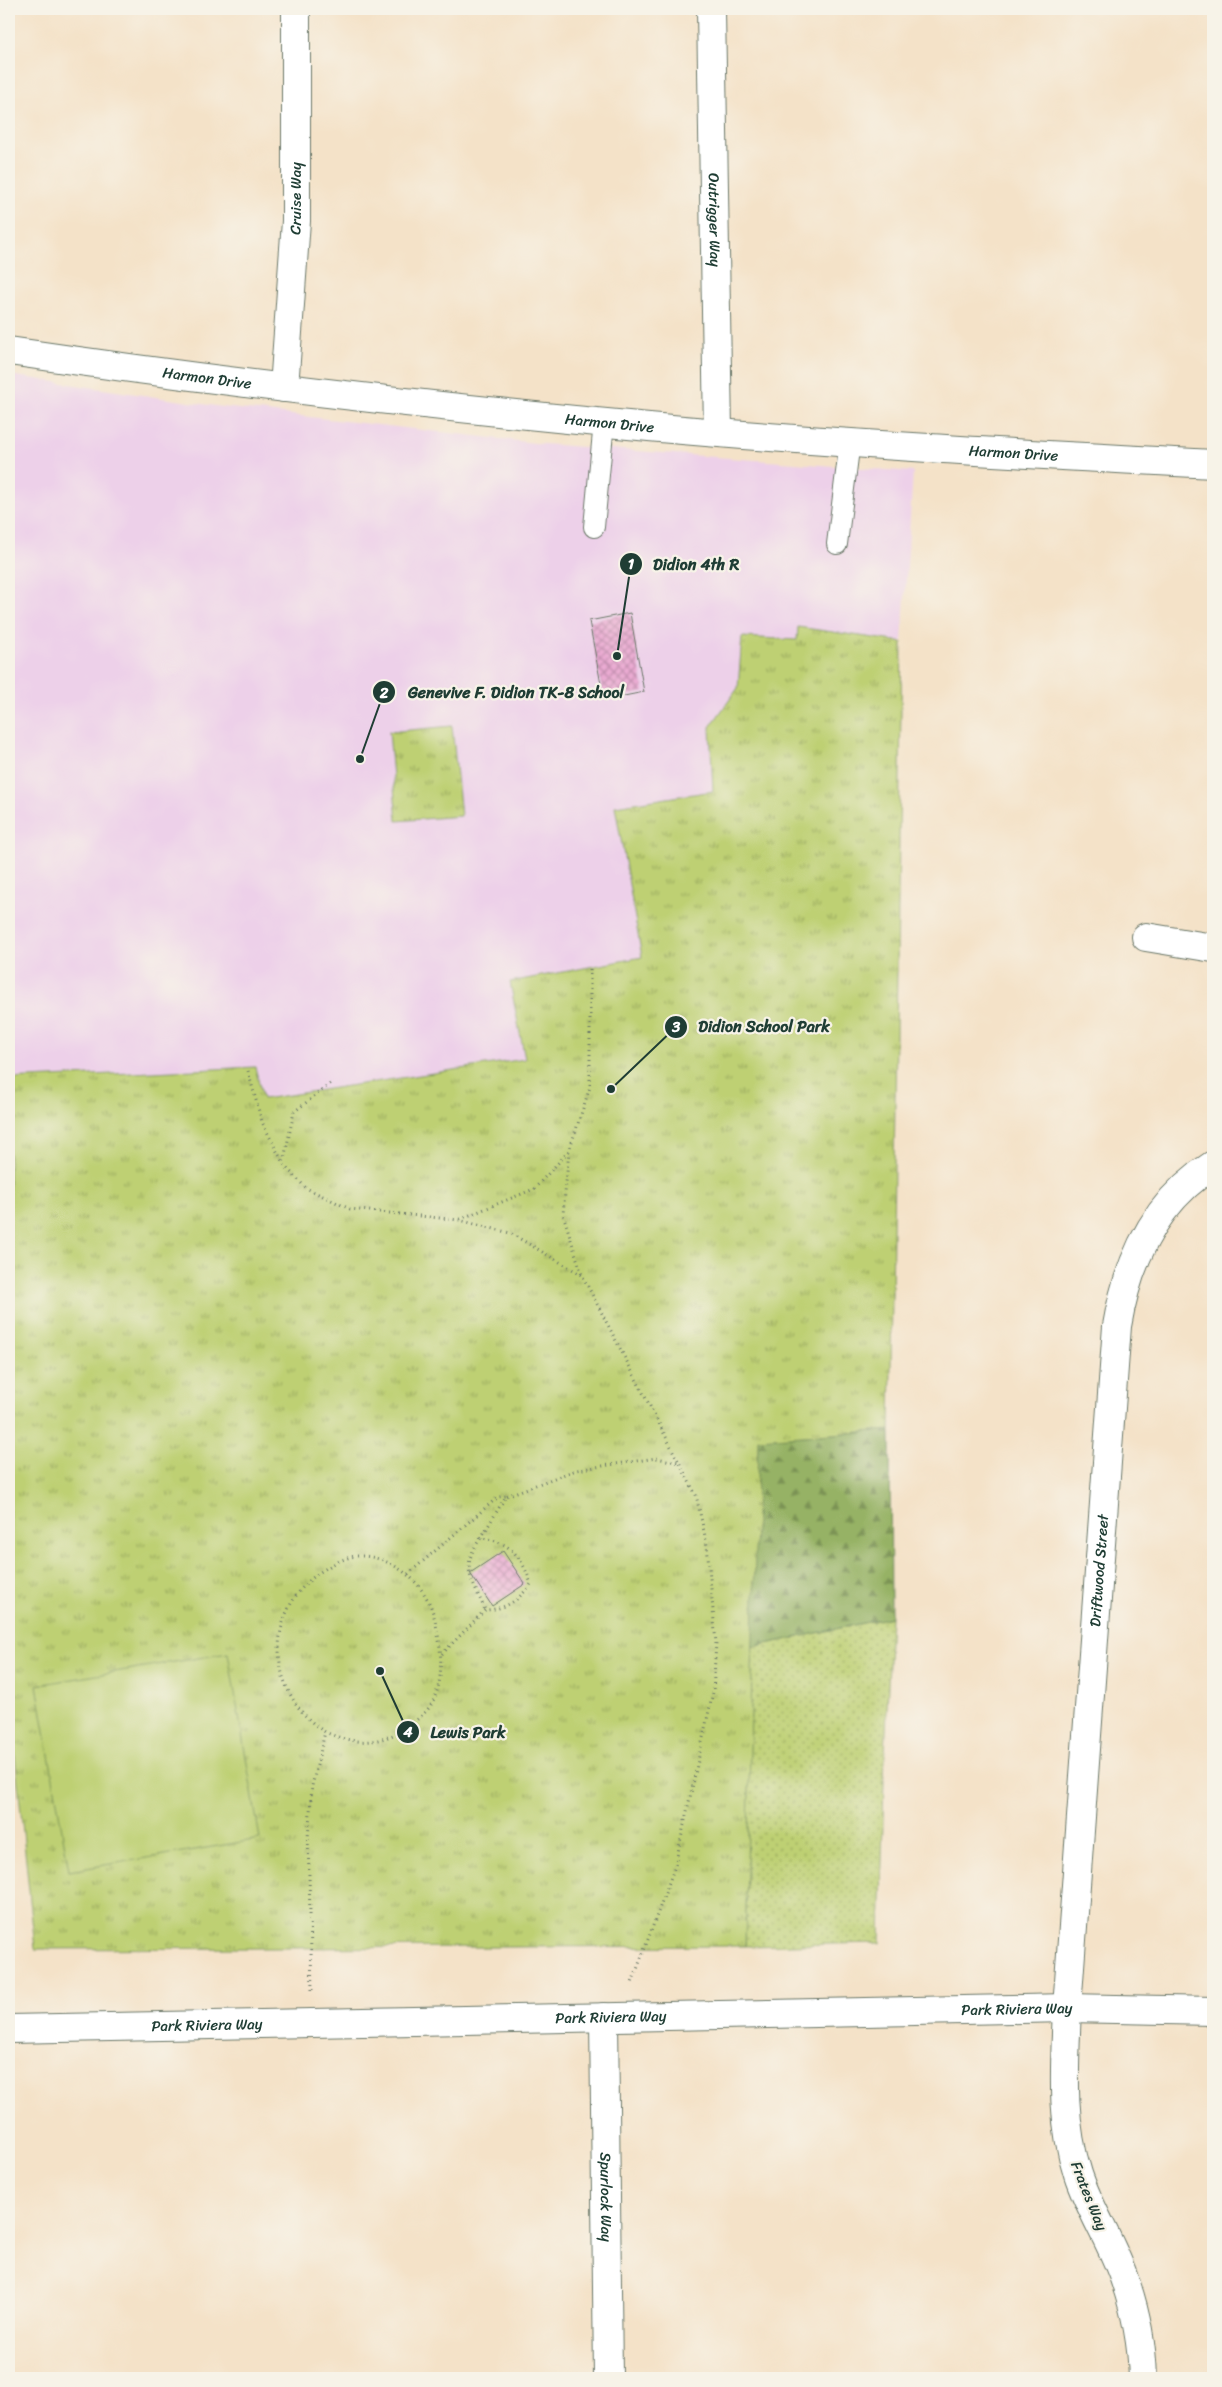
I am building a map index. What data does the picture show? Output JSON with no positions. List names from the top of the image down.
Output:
{
  "streets": {
    "street": [
      "Cruise Way",
      "Outrigger Way",
      "Harmon Drive",
      "Driftwood Street",
      "Park Riviera Way",
      "Frates Way",
      "Spurlock Way"
    ]
  },
  "crossings": [
    ["Cruise Way", "Harmon Drive"],
    ["Outrigger Way", "Harmon Drive"],
    ["Driftwood Street", "Park Riviera Way"],
    ["Driftwood Street", "Frates Way"],
    ["Park Riviera Way", "Frates Way"],
    ["Park Riviera Way", "Spurlock Way"]
  ],
  "places": [
    "Didion 4th R",
    "Genevive F. Didion TK-8 School",
    "Didion School Park",
    "Lewis Park"
  ]
}
